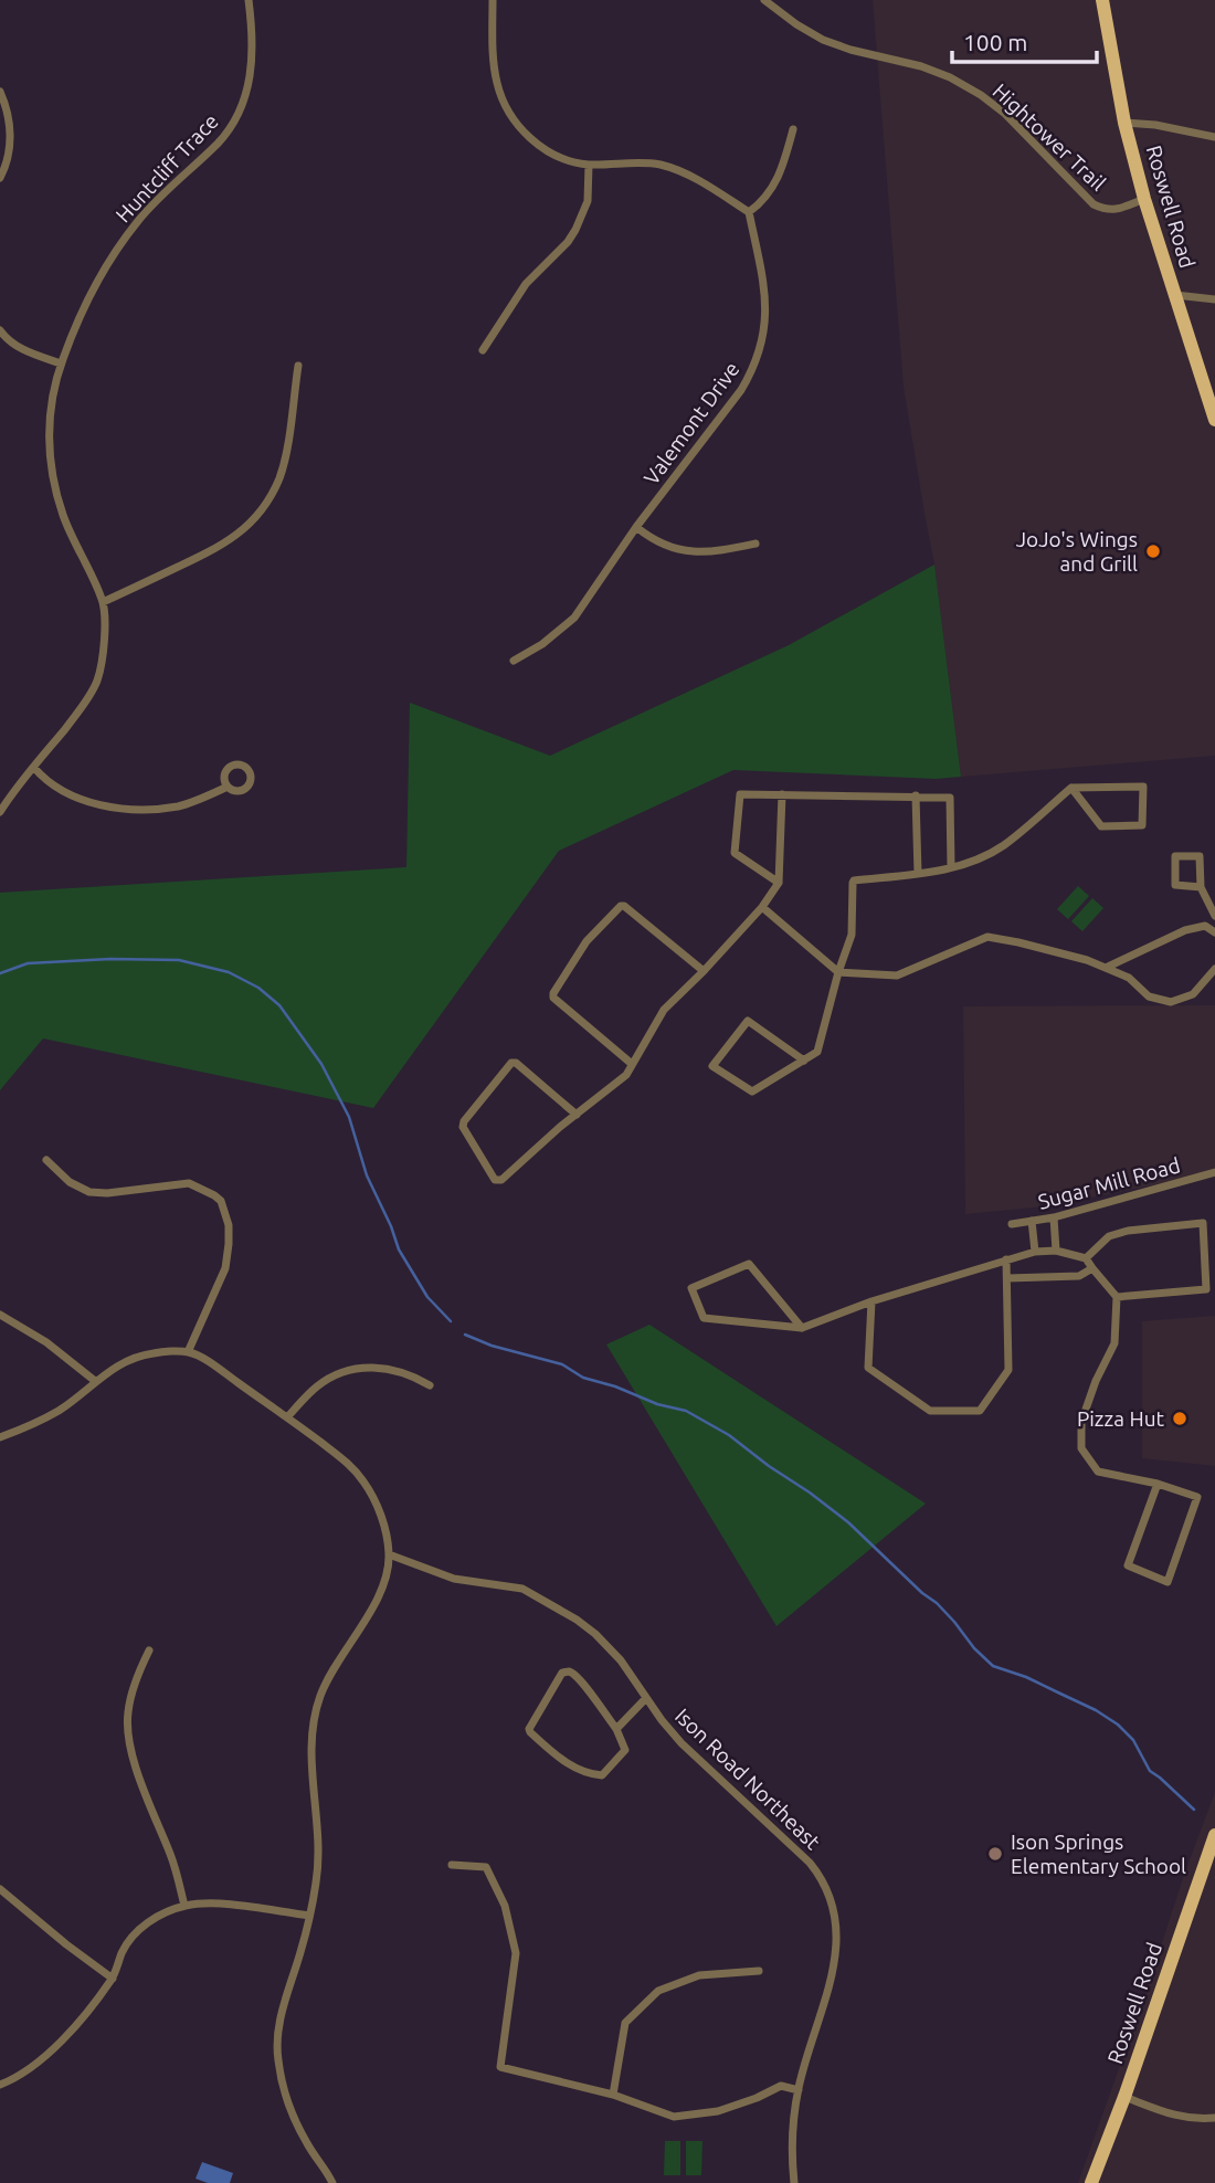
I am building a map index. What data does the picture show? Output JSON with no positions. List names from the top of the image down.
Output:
{
  "streets": {
    "main road": ["Roswell Road"],
    "street": [
      "Hightower Trail",
      "Huntcliff Trace",
      "Valemont Drive",
      "Sugar Mill Road",
      "Ison Road Northeast"
    ]
  },
  "crossings": [
    ["Hightower Trail", "Roswell Road"]
  ],
  "places": ["JoJo's Wings and Grill", "Pizza Hut", "Ison Springs Elementary School"],
  "scale_bar": "100 m"
}
